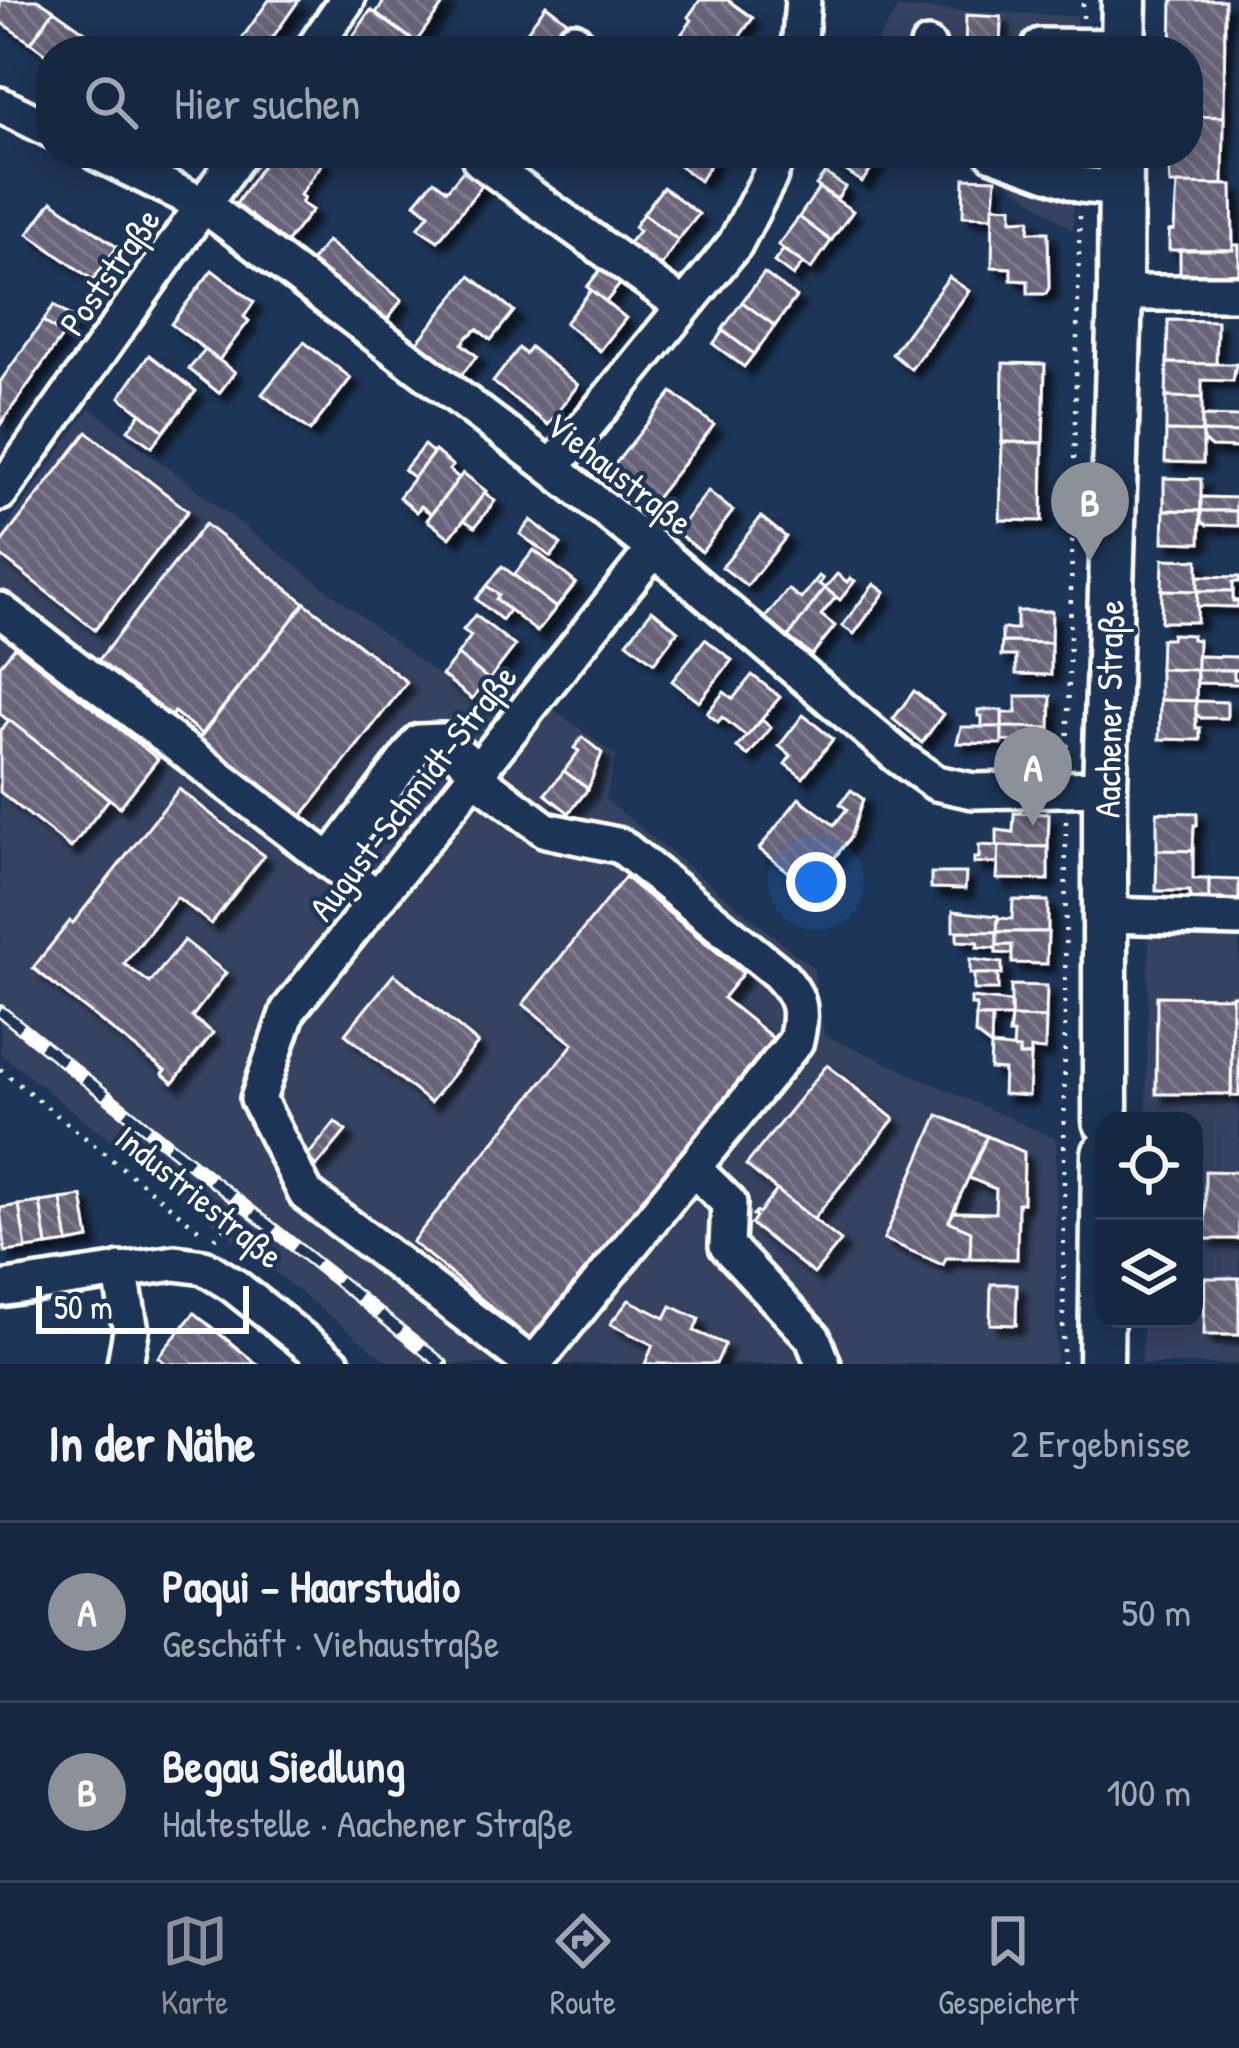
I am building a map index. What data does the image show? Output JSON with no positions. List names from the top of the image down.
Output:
{
  "streets": {
    "main road": ["Aachener Straße"],
    "street": ["Poststraße", "Viehaustraße", "August-Schmidt-Straße"],
    "path": ["Industriestraße"]
  },
  "crossings": [
    ["Poststraße", "Viehaustraße"],
    ["Viehaustraße", "Aachener Straße"],
    ["Viehaustraße", "August-Schmidt-Straße"]
  ],
  "scale_bar": "50 m",
  "page": {
    "search": "Hier suchen",
    "pins": ["B", "A"],
    "scale": "50 m",
    "heading": ["In der Nähe", "2 Ergebnisse"],
    "list": [
      {
        "mark": "A",
        "name": "Paqui – Haarstudio",
        "note": "Geschäft · Viehaustraße",
        "value": "50 m"
      },
      {
        "mark": "B",
        "name": "Begau Siedlung",
        "note": "Haltestelle · Aachener Straße",
        "value": "100 m"
      }
    ],
    "nav": ["Karte", "Route", "Gespeichert"]
  }
}
